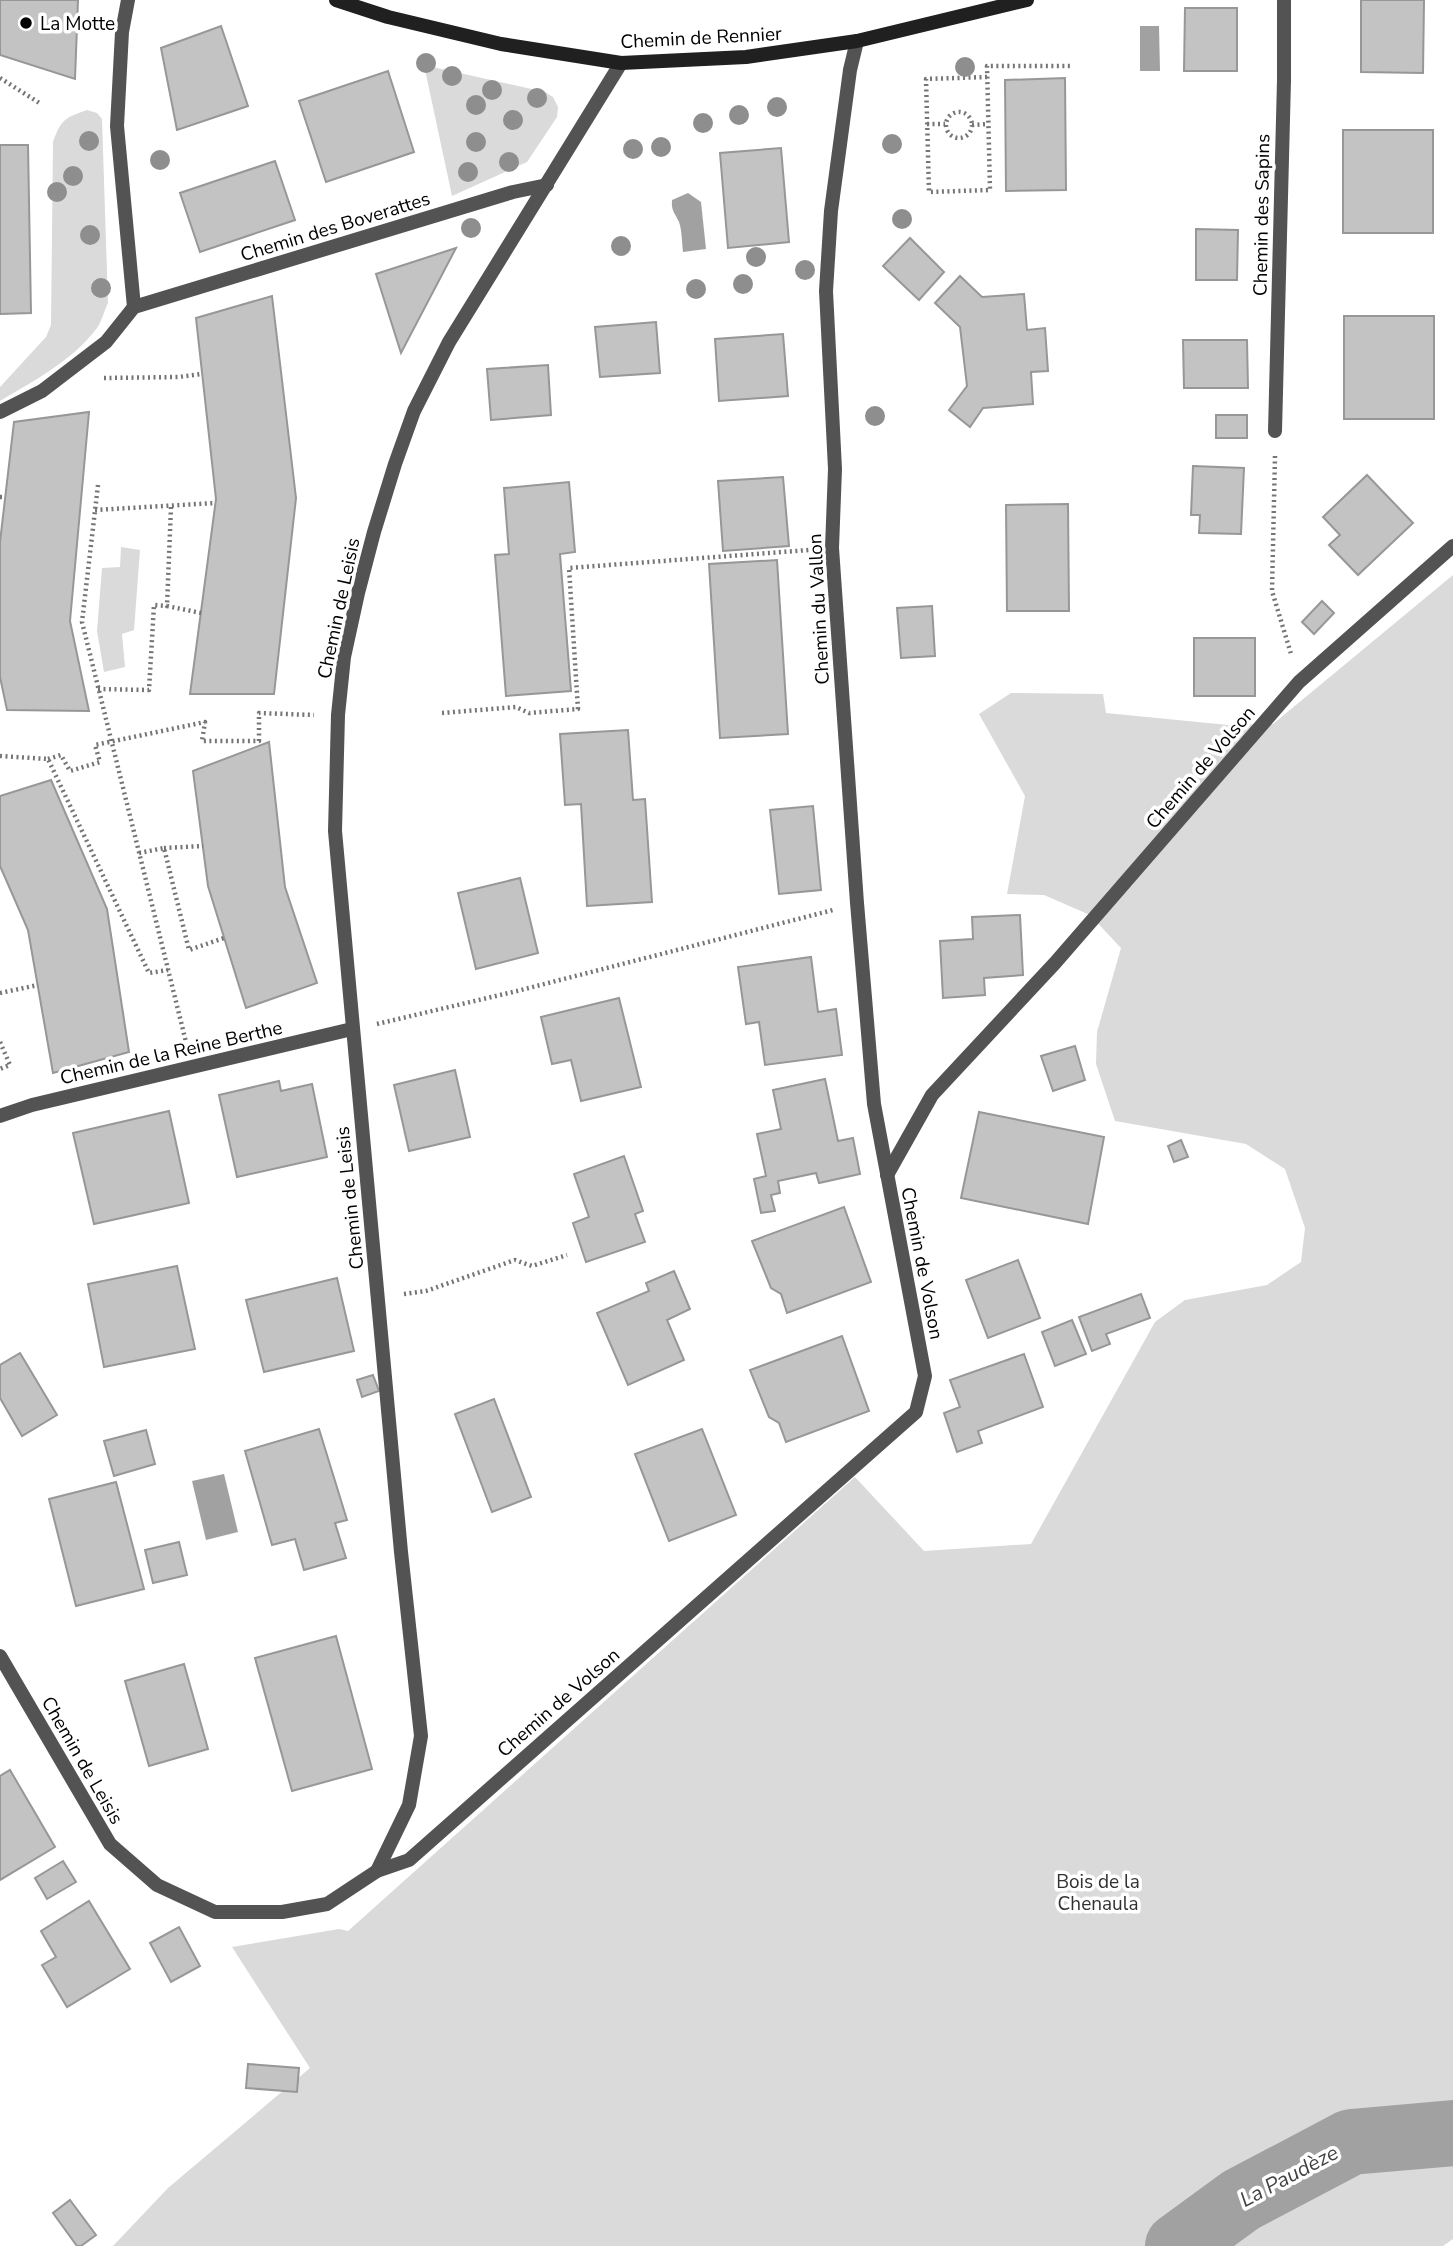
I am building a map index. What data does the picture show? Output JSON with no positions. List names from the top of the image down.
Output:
{
  "streets": {
    "street": [
      "Chemin de Rennier",
      "Chemin des Sapins",
      "Chemin des Boverattes",
      "Chemin de Leisis",
      "Chemin du Vallon",
      "Chemin de Volson",
      "Chemin de la Reine Berthe"
    ]
  },
  "crossings": [
    ["Chemin de Rennier", "Chemin de Leisis"],
    ["Chemin de Rennier", "Chemin du Vallon"],
    ["Chemin des Boverattes", "Chemin de Leisis"],
    ["Chemin de Leisis", "Chemin de Volson"],
    ["Chemin de Leisis", "Chemin de la Reine Berthe"],
    ["Chemin du Vallon", "Chemin de Volson"]
  ],
  "water": ["La Paudèze"],
  "parks": ["Bois de la Chenaula"],
  "places": ["La Motte"]
}
